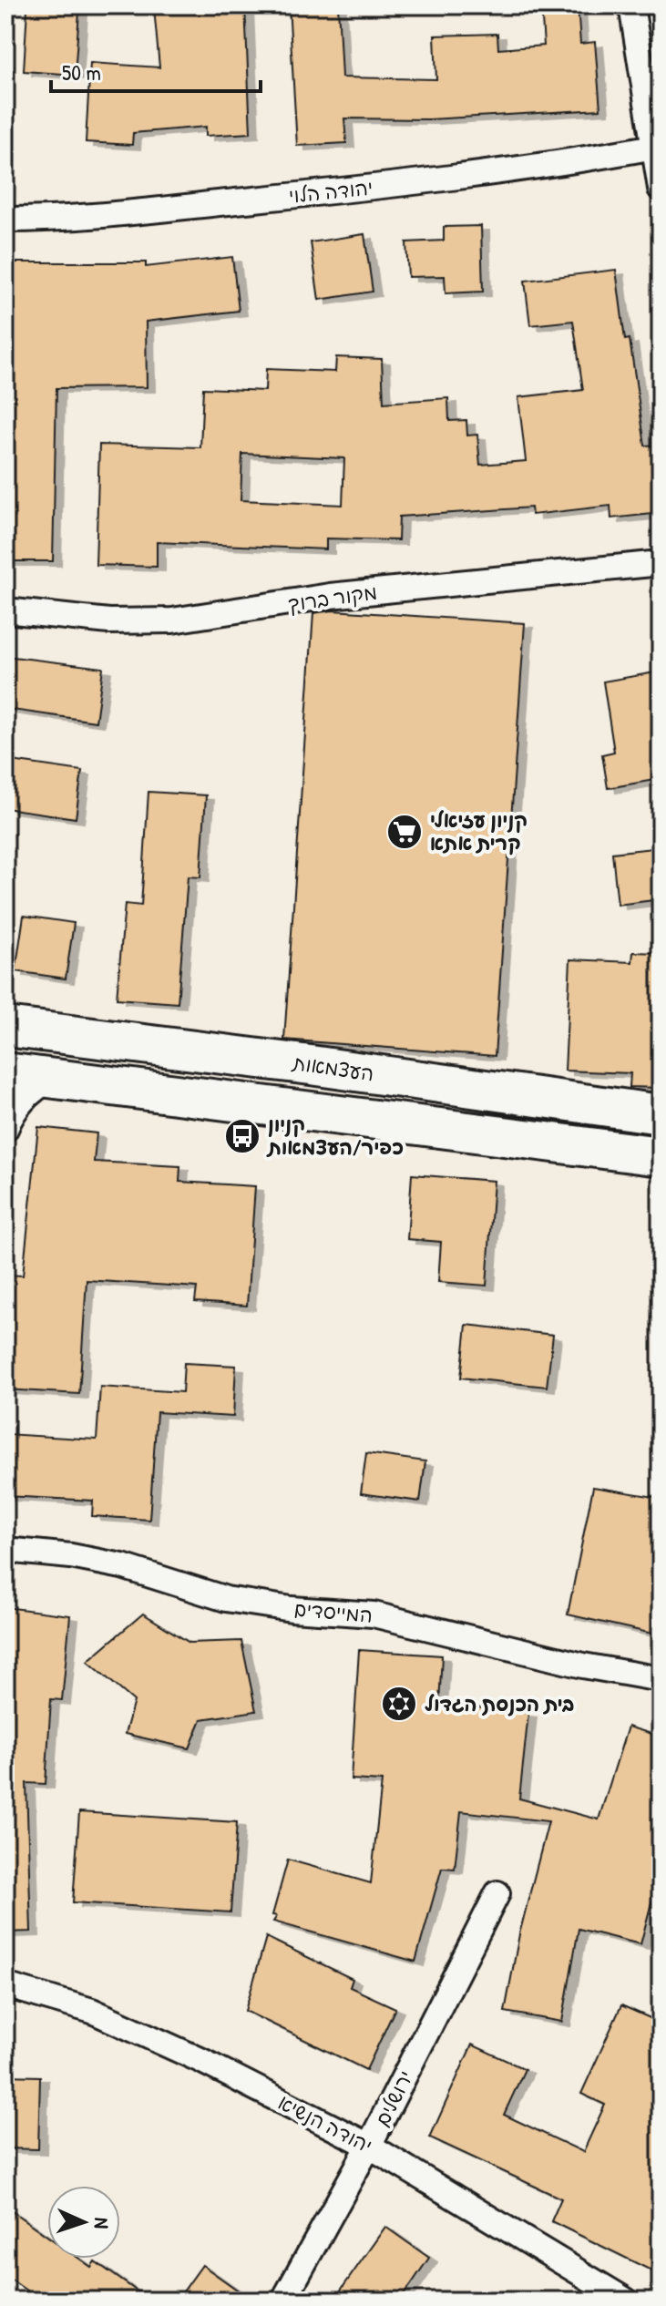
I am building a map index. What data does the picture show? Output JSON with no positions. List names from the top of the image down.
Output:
{
  "streets": {
    "main road": ["העצמאות"],
    "street": [
      "יהודה הלוי",
      "מקור ברוך",
      "המייסדים",
      "ירושלים",
      "יהודה הנשיא"
    ]
  },
  "crossings": [
    ["ירושלים", "יהודה הנשיא"]
  ],
  "places": {
    "supermarket": ["קניון עזיאלי קרית אתא"],
    "bus stop": ["קניון כפיר/העצמאות"],
    "synagogue": ["בית הכנסת הגדול"]
  },
  "scale_bar": "50 m",
  "north": "right"
}
